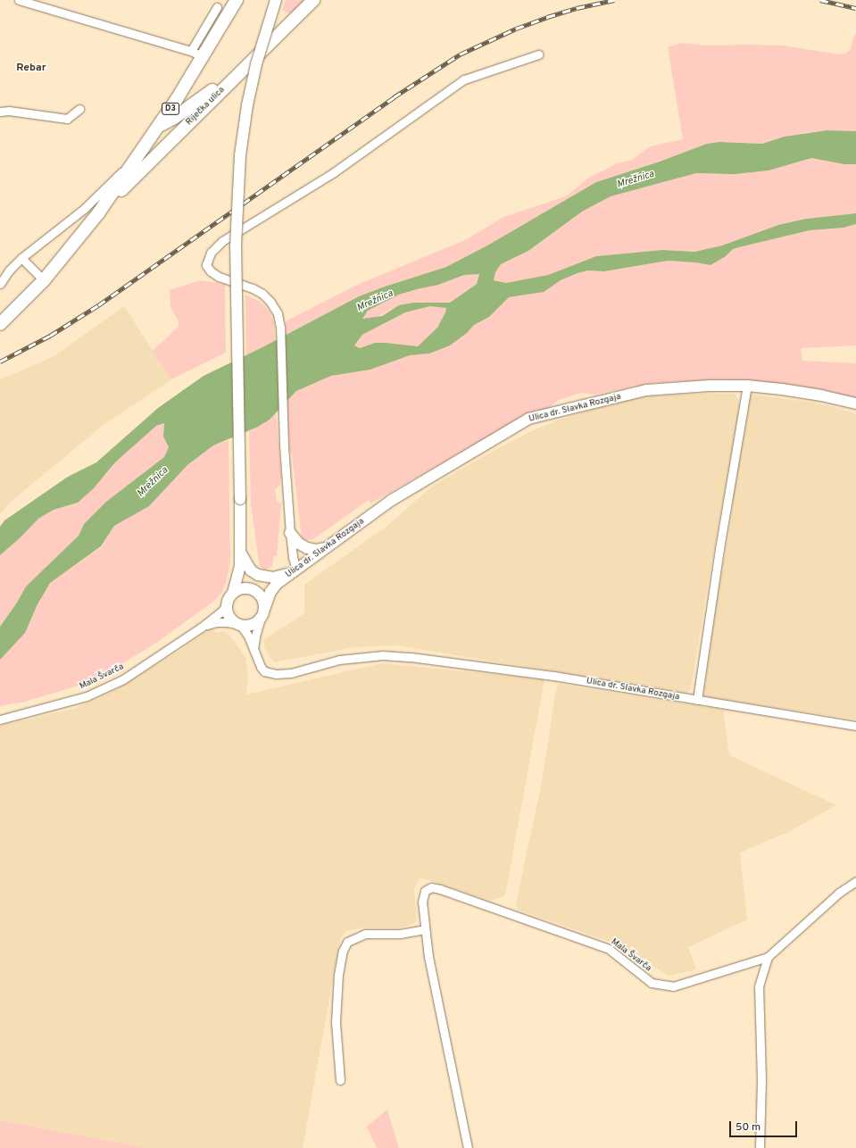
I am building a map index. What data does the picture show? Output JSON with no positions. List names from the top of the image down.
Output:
{
  "streets": {
    "main road": ["Riječka ulica", "D3"],
    "street": ["Ulica dr. Slavka Rozgaja", "Mala Švarča"]
  },
  "districts": ["Rebar"],
  "water": ["Mrežnica"],
  "scale_bar": "50 m"
}
